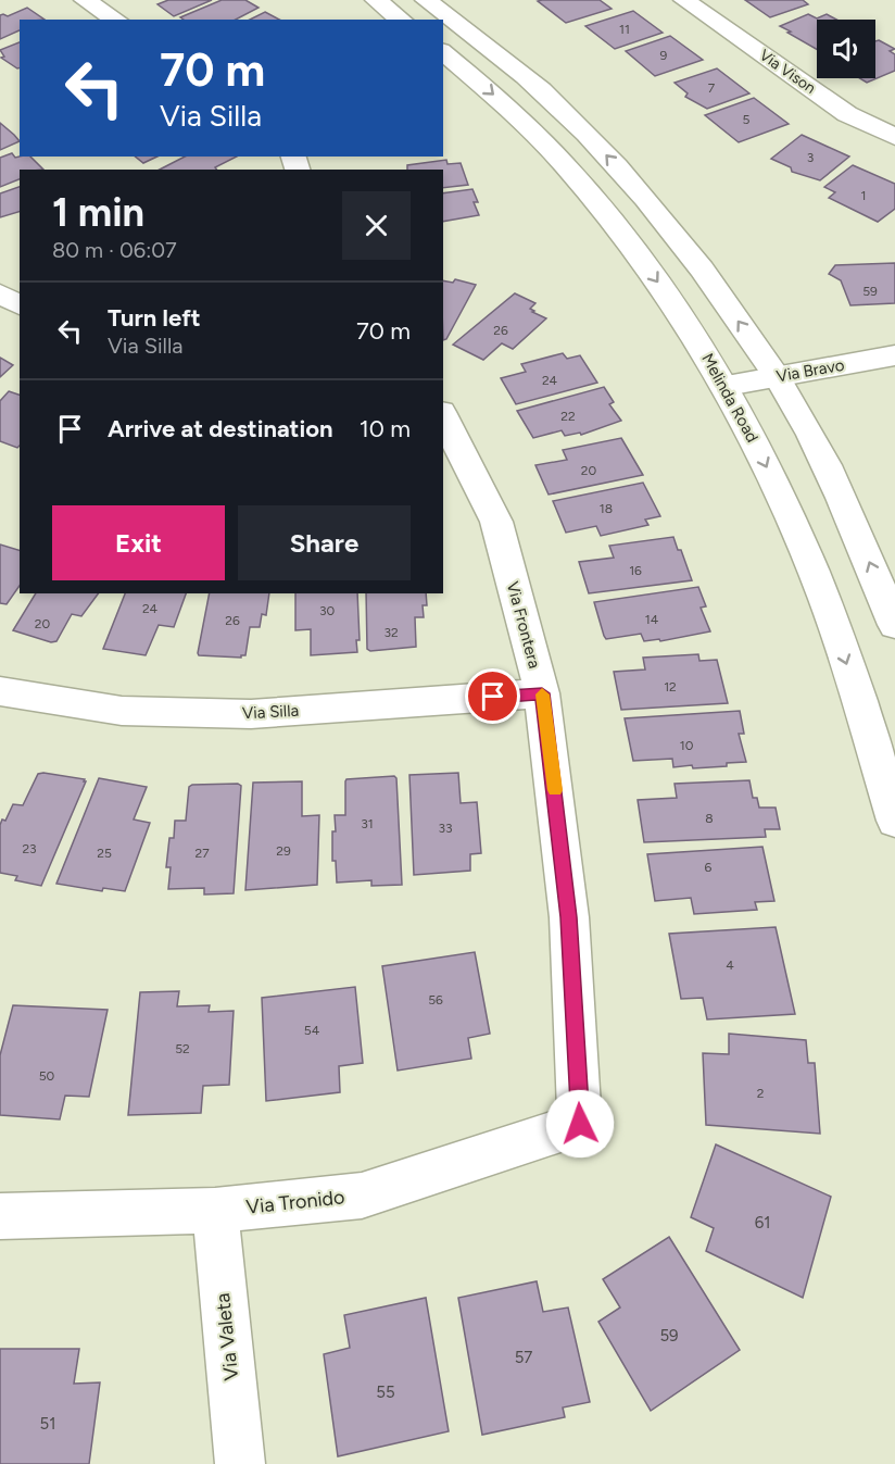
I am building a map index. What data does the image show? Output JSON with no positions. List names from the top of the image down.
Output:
{
  "streets": {
    "street": [
      "Via Vison",
      "Via Bravo",
      "Melinda Road",
      "Via Frontera",
      "Via Silla",
      "Via Tronido",
      "Via Valeta"
    ]
  },
  "crossings": [
    ["Via Bravo", "Melinda Road"],
    ["Via Frontera", "Via Silla"],
    ["Via Frontera", "Via Tronido"],
    ["Via Tronido", "Via Valeta"]
  ],
  "house_numbers": [
    "11",
    "9",
    "7",
    "5",
    "3",
    "1",
    "59",
    "26",
    "24",
    "22",
    "20",
    "18",
    "16",
    "24",
    "30",
    "14",
    "26",
    "20",
    "32",
    "12",
    "10",
    "8",
    "31",
    "33",
    "23",
    "29",
    "25",
    "27",
    "6",
    "4",
    "56",
    "54",
    "52",
    "50",
    "2",
    "61",
    "59",
    "57",
    "55",
    "51"
  ],
  "page": {
    "turn": ["70 m", "Via Silla"],
    "heading": ["1 min", "80 m · 06:07"],
    "list": [
      {
        "name": "Turn left",
        "note": "Via Silla",
        "value": "70 m"
      },
      {
        "name": "Arrive at destination",
        "value": "10 m"
      }
    ],
    "buttons": ["Exit", "Share"]
  }
}
